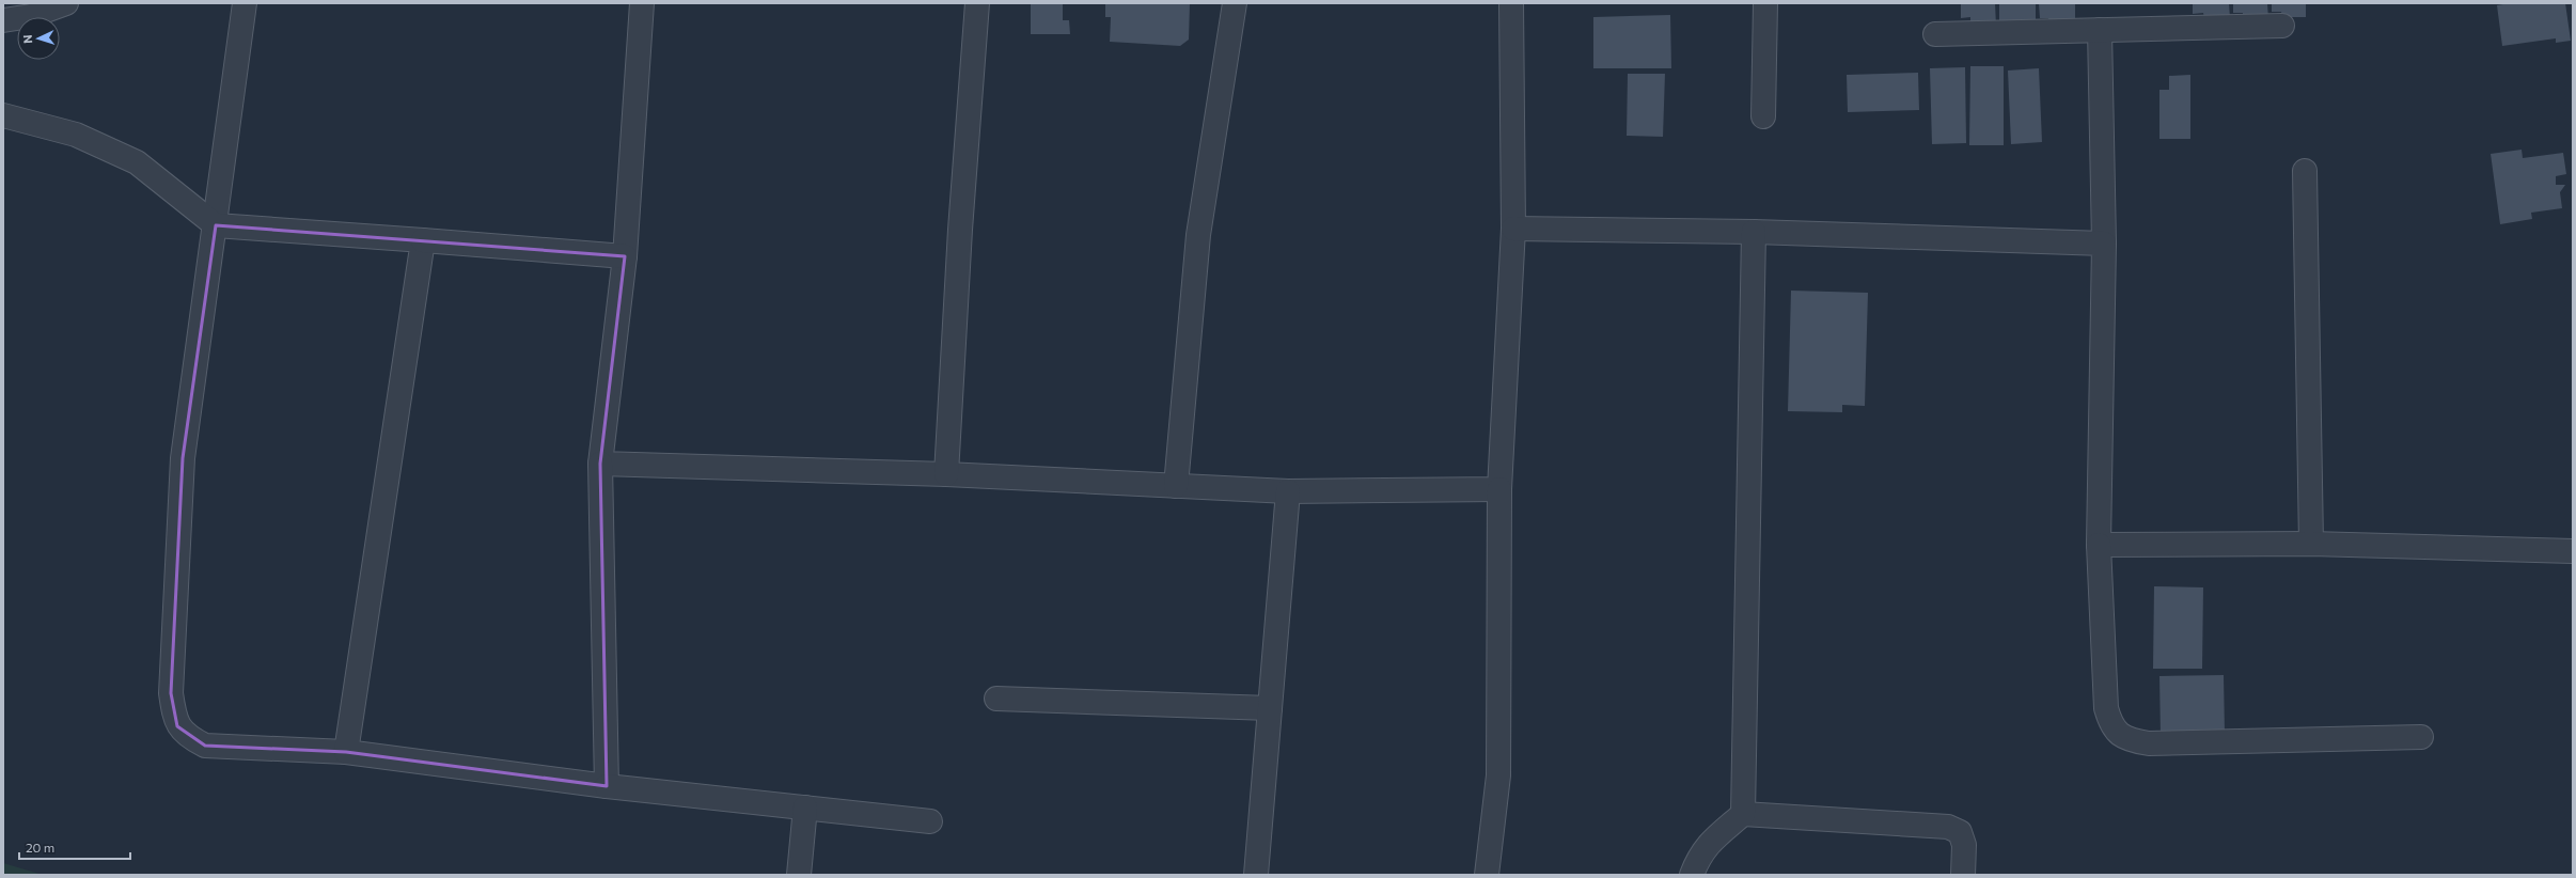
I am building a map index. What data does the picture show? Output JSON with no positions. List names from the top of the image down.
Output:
{
  "scale_bar": "20 m",
  "north": "left"
}
